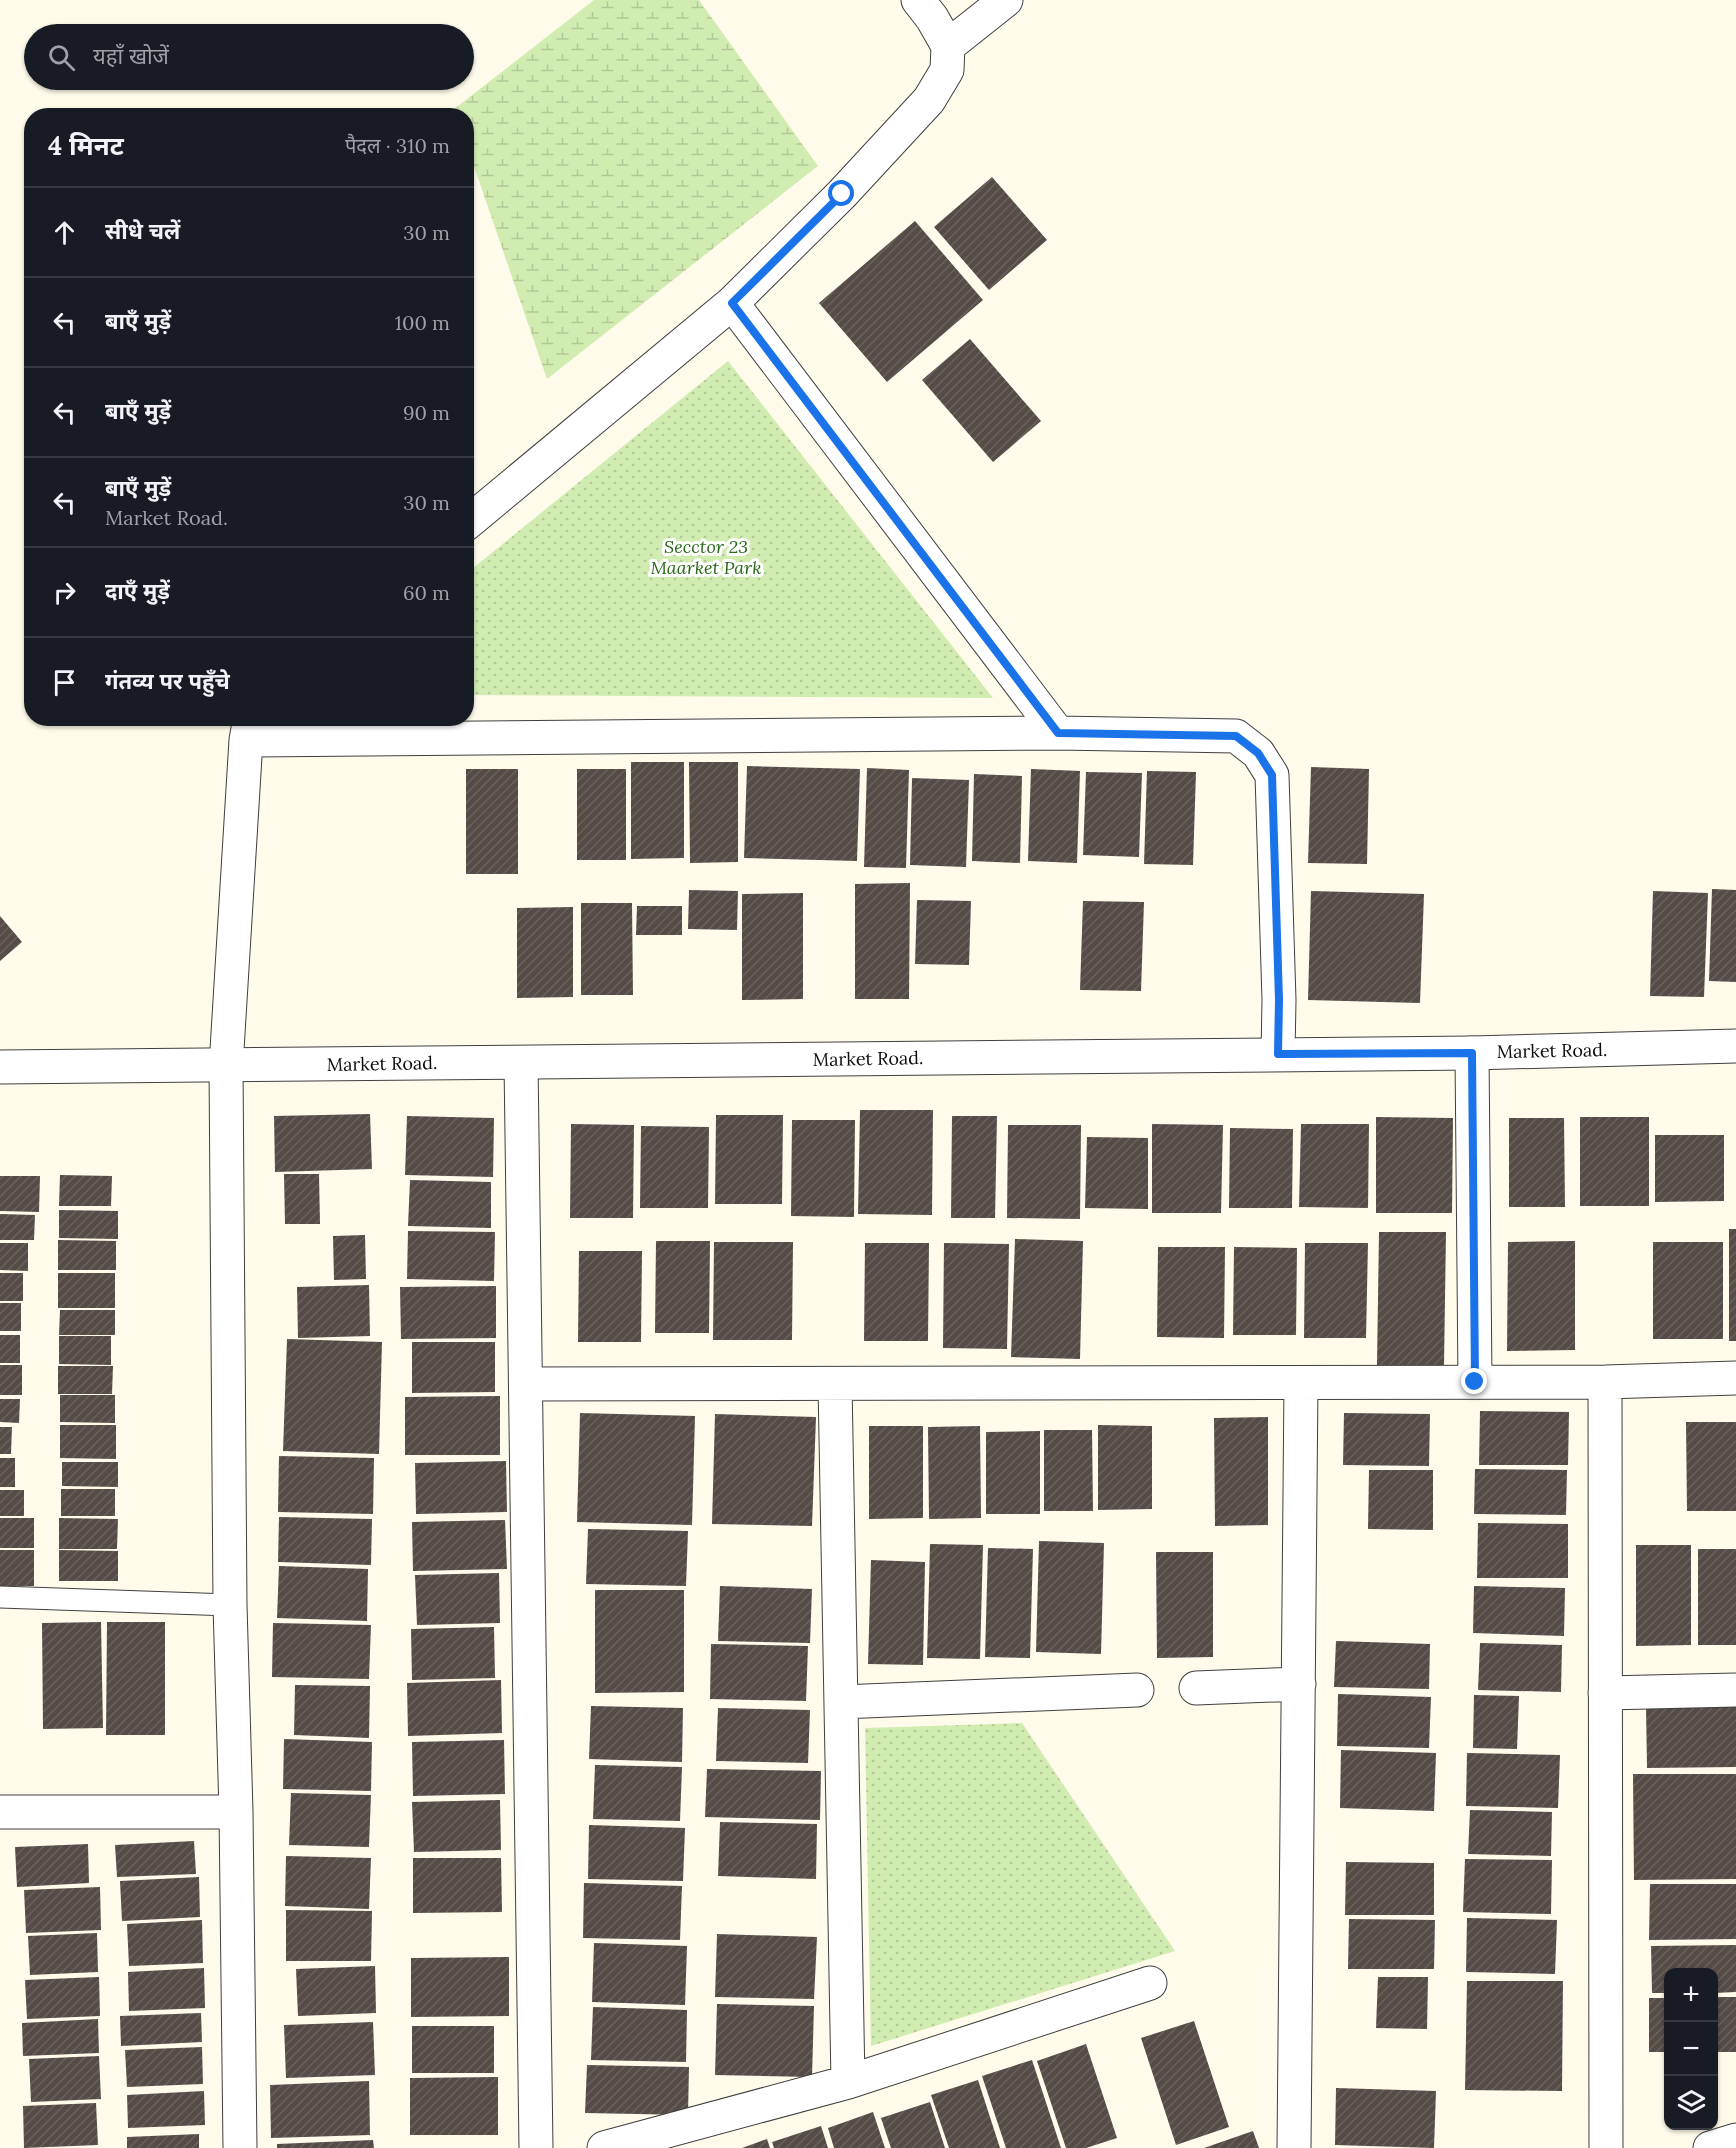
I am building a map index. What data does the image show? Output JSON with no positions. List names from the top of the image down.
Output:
{
  "streets": {
    "street": ["Market Road."]
  },
  "parks": ["Secctor 23 Maarket Park"],
  "page": {
    "search": "यहाँ खोजें",
    "heading": ["4 मिनट", "पैदल · 310 m"],
    "list": [
      ["सीधे चलें", "30 m"],
      ["बाएँ मुड़ें", "100 m"],
      ["बाएँ मुड़ें", "90 m"],
      ["बाएँ मुड़ें", "Market Road.", "30 m"],
      ["दाएँ मुड़ें", "60 m"],
      "गंतव्य पर पहुँचे"
    ],
    "map_buttons": ["+", "−"]
  }
}
